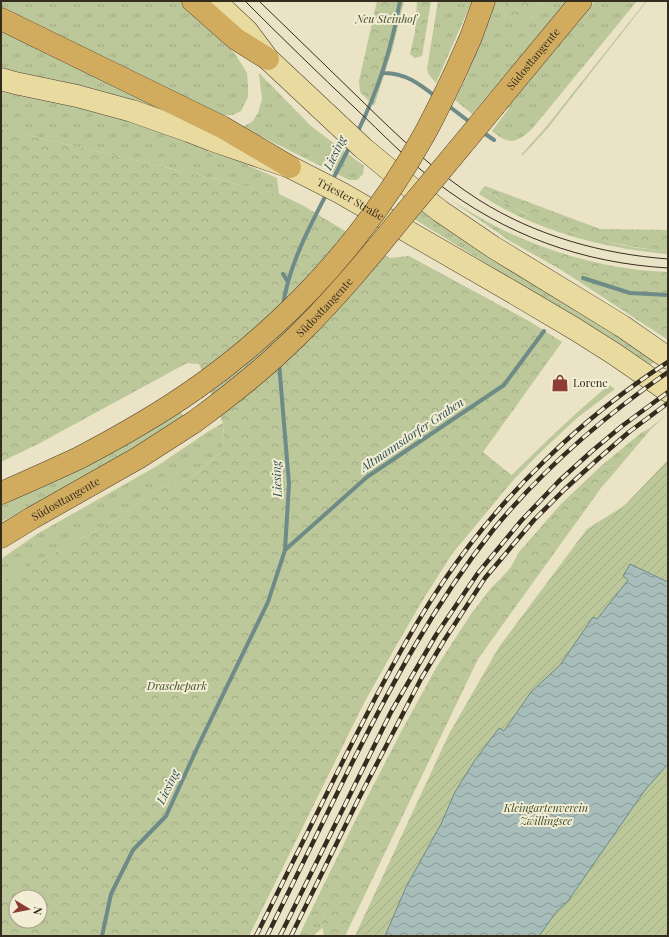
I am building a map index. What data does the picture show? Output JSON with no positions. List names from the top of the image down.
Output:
{
  "streets": {
    "highway": ["Südosttangente"],
    "main road": ["Triester Straße"]
  },
  "water": ["Liesing", "Altmannsdorfer Graben"],
  "parks": ["Neu Steinhof", "Draschepark", "Kleingartenverein Zwillingsee"],
  "places": {
    "shop": ["Lorenc"]
  },
  "north": "right"
}
